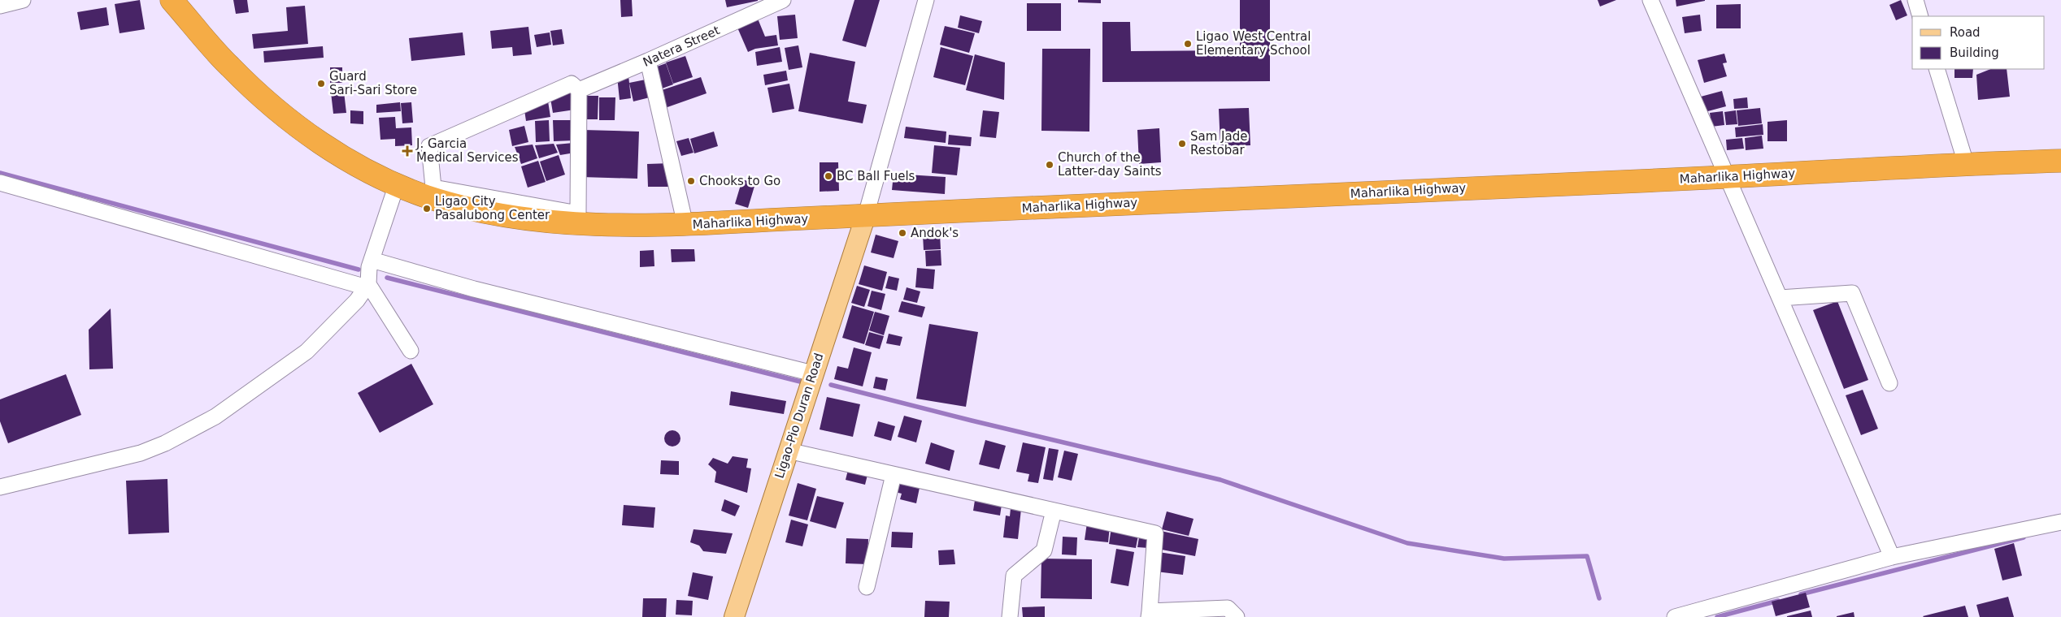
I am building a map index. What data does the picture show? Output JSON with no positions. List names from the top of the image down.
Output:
{
  "streets": {
    "highway": ["Maharlika Highway"],
    "main road": ["Ligao-Pio Duran Road"],
    "street": ["Natera Street"]
  },
  "crossings": [
    ["Maharlika Highway", "Ligao-Pio Duran Road"]
  ],
  "places": {
    "other": [
      "Ligao West Central Elementary School",
      "Guard Sari-Sari Store",
      "Sam Jade Restobar",
      "Church of the Latter-day Saints",
      "BC Ball Fuels",
      "Chooks to Go",
      "Ligao City Pasalubong Center",
      "Andok's"
    ],
    "health": ["J. Garcia Medical Services"]
  },
  "legend": ["Road", "Building"]
}
